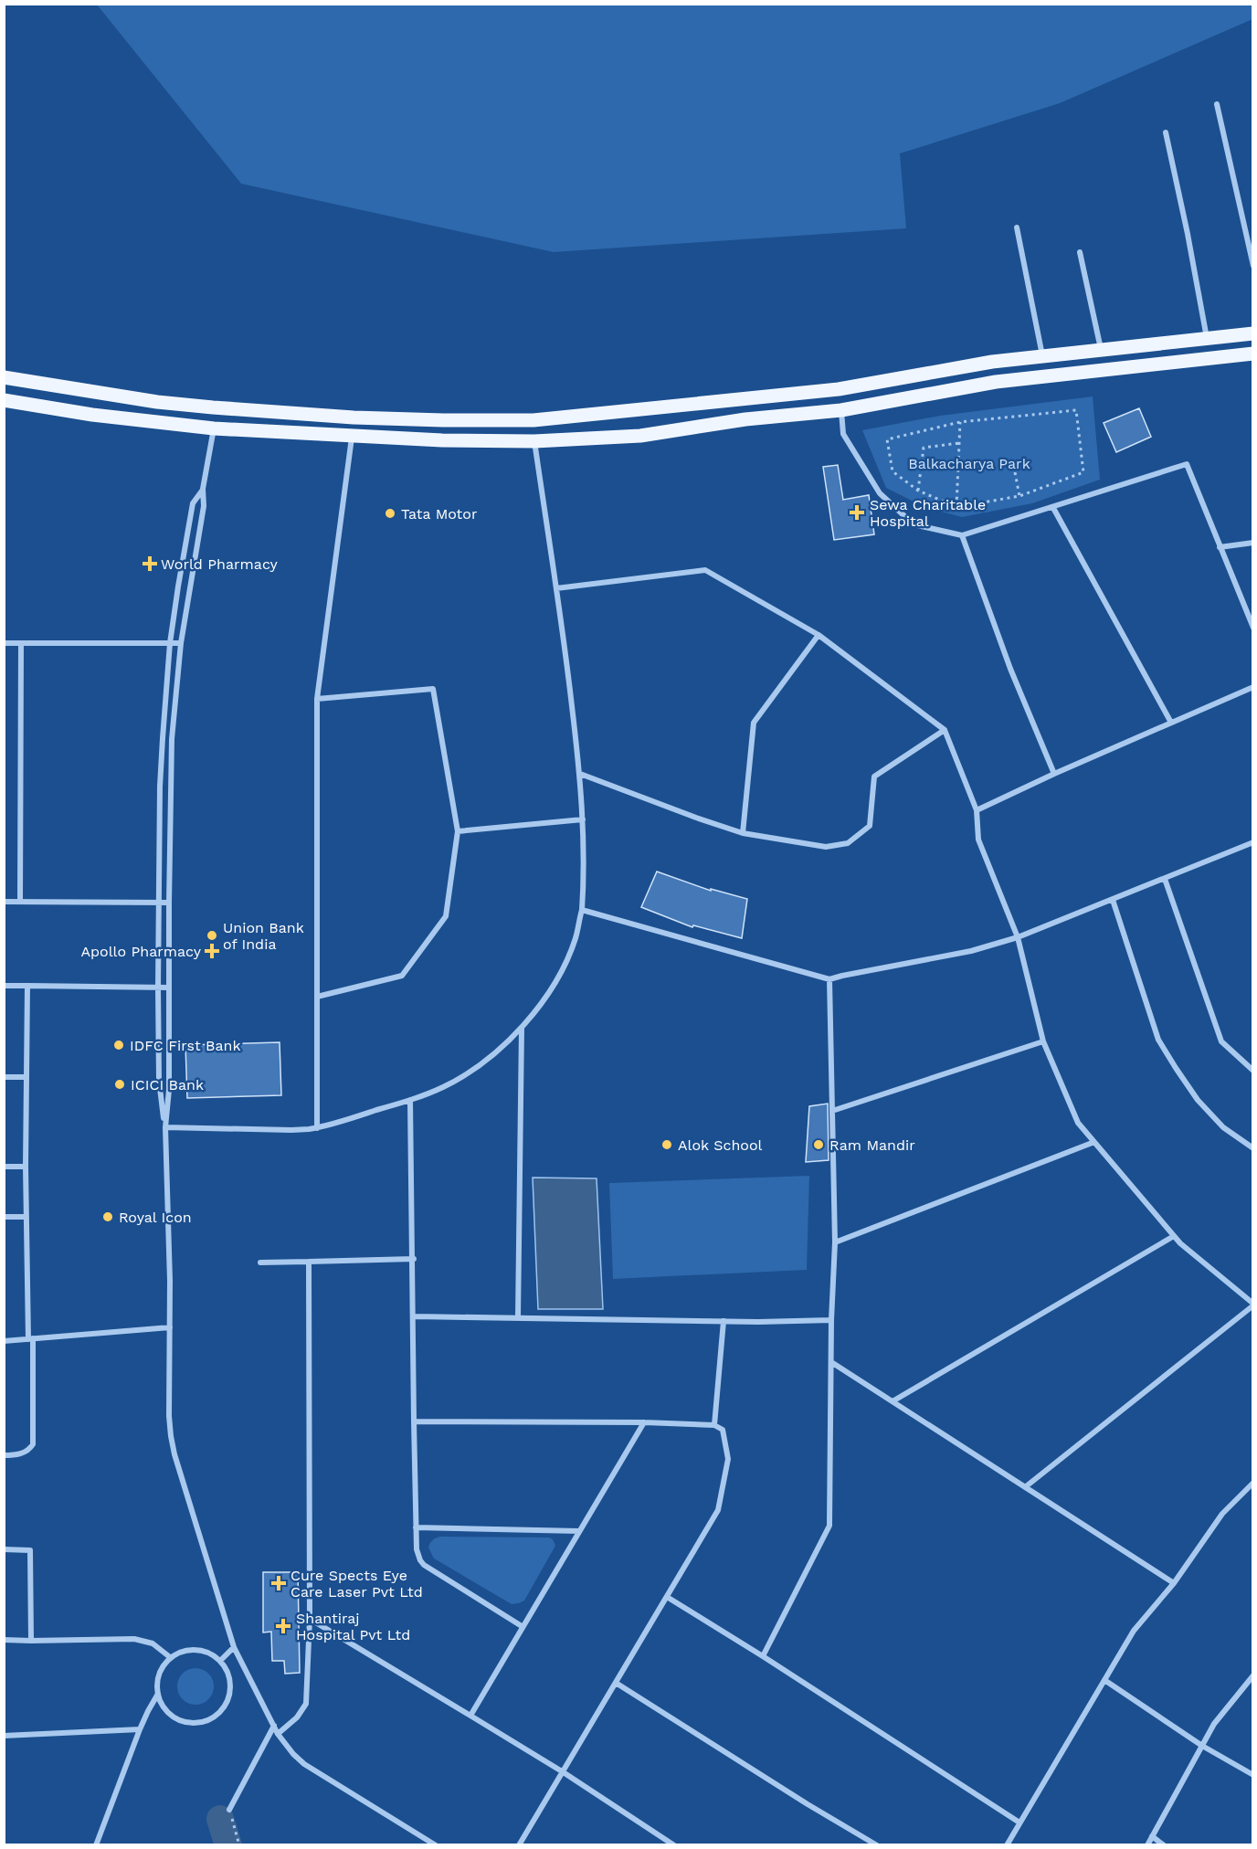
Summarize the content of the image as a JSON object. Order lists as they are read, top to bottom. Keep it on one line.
{"parks":["Balkacharya Park"],"places":{"health":["Sewa Charitable Hospital","World Pharmacy","Apollo Pharmacy","Cure Spects Eye Care Laser Pvt Ltd","Shantiraj Hospital Pvt Ltd"],"other":["Tata Motor","Union Bank of India","IDFC First Bank","ICICI Bank","Alok School","Ram Mandir","Royal Icon"]}}
